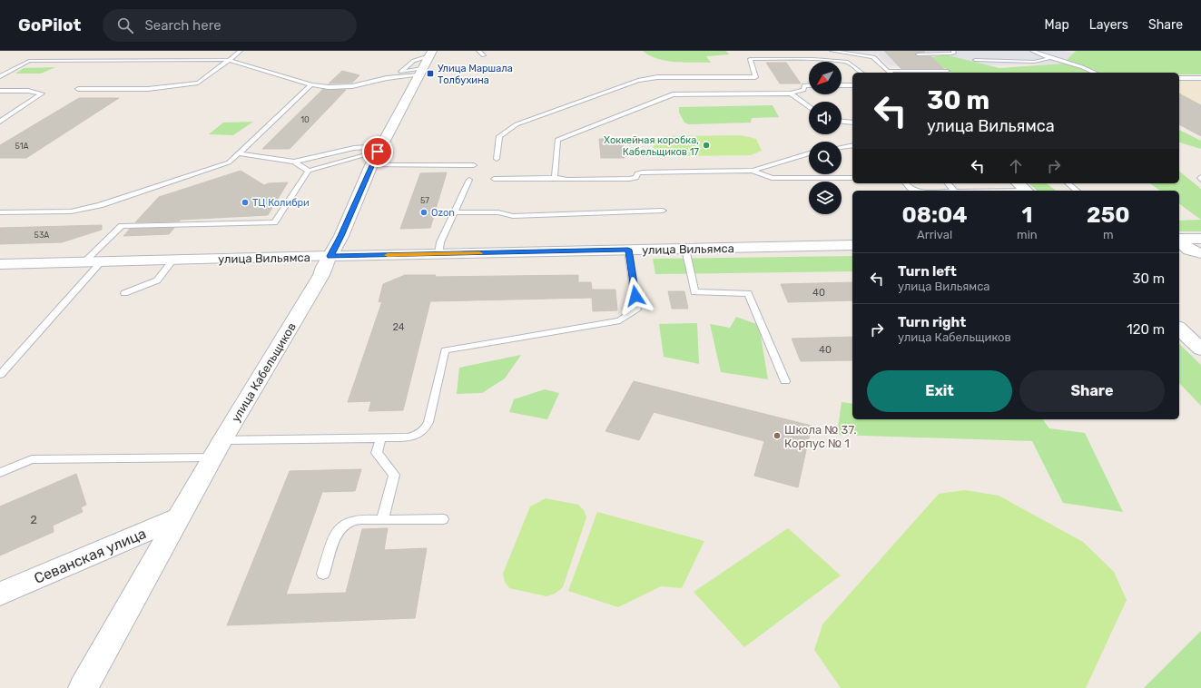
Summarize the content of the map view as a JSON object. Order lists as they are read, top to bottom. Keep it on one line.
{"streets":{"street":["улица Вильямса","улица Кабельщиков","Севанская улица"]},"crossings":[["улица Вильямса","улица Кабельщиков"],["улица Кабельщиков","Севанская улица"]],"places":{"transit":["Улица Маршала Толбухина"],"other":["Хоккейная коробка, Кабельщиков 17","ТЦ Колибри","Ozon","Школа № 37. Корпус № 1"]},"house_numbers":["10","51А","57","53А","40","24","40","2"],"north":"bottom left","page":{"header":"GoPilot","search":"Search here","nav":["Map","Layers","Share"],"turn":["30 m","улица Вильямса"],"eta":["08:04","Arrival","1","min","250","m"],"list":[{"name":"Turn left","note":"улица Вильямса","value":"30 m"},{"name":"Turn right","note":"улица Кабельщиков","value":"120 m"}],"buttons":["Exit","Share"]}}
